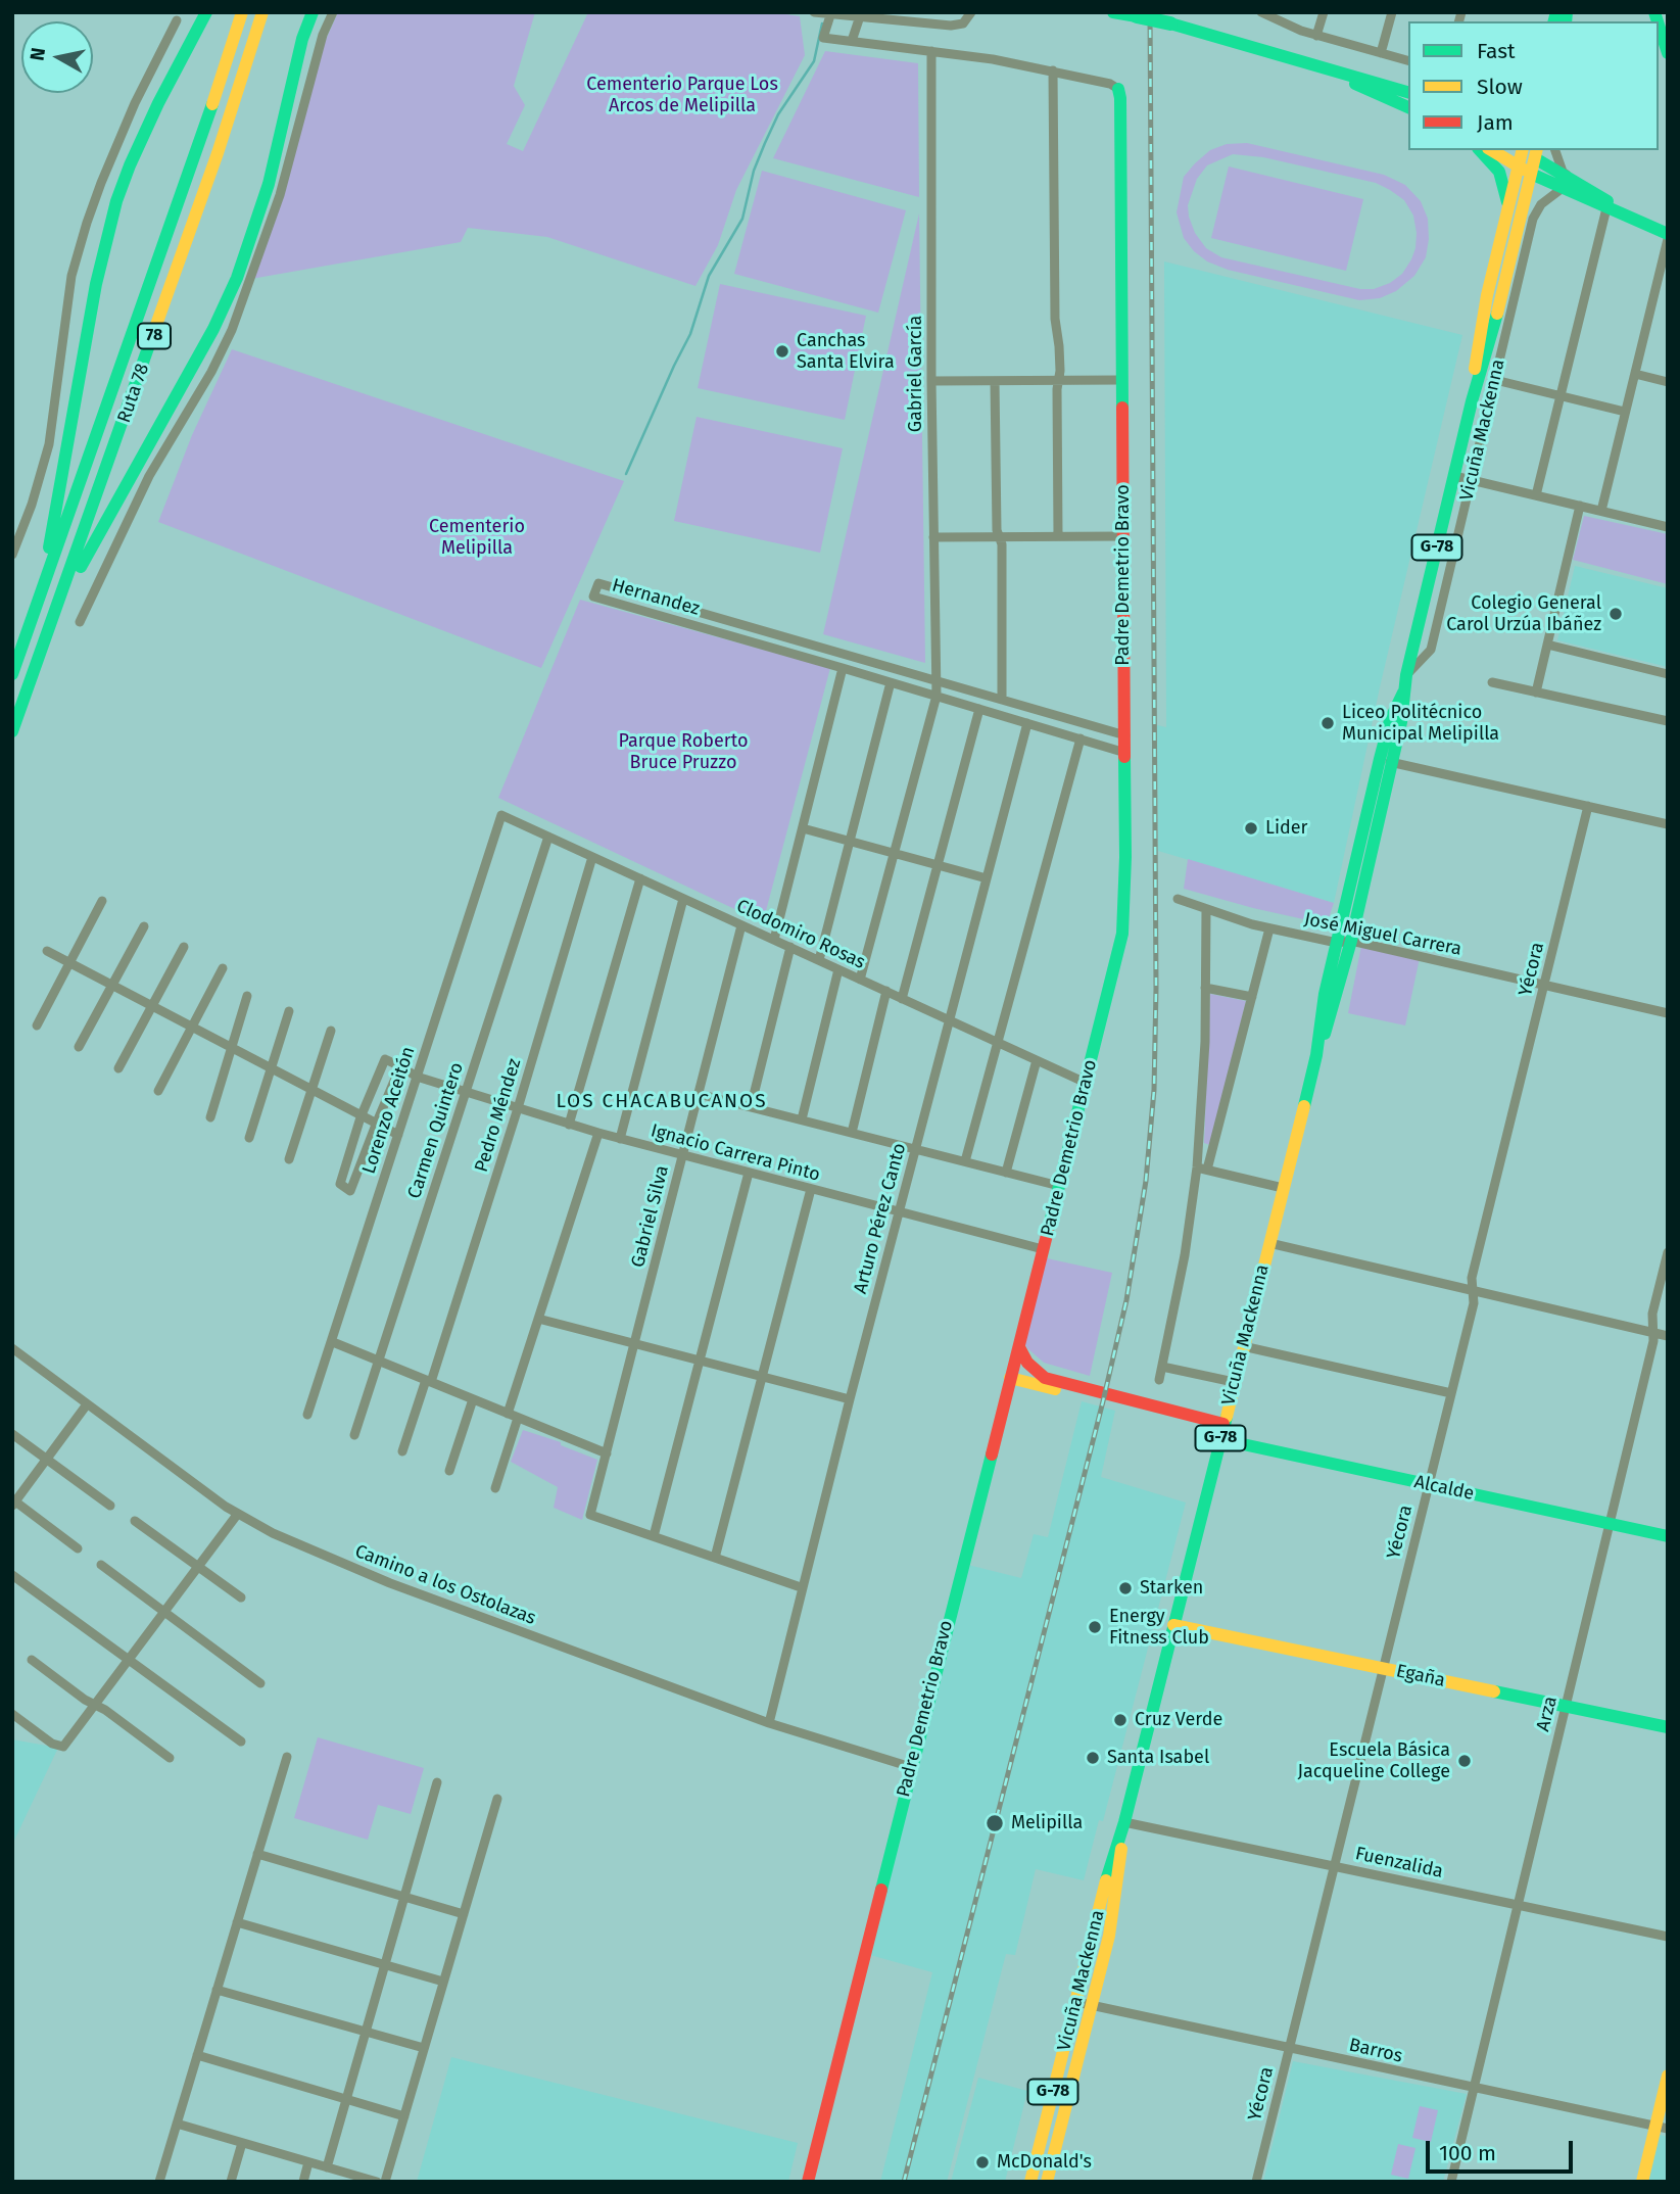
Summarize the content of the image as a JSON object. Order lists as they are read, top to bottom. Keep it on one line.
{"streets":{"main road":["78","Ruta 78","Vicuña Mackenna","G-78","Padre Demetrio Bravo","Alcalde","Egaña"],"street":["Gabriel García","Hernandez","Clodomiro Rosas","José Miguel Carrera","Yécora","Lorenzo Aceitón","Pedro Méndez","Carmen Quintero","Ignacio Carrera Pinto","Gabriel Silva","Arturo Pérez Canto","Camino a los Ostolazas","Arza","Fuenzalida","Barros"]},"crossings":[["Gabriel García","Hernandez"],["Gabriel García","Clodomiro Rosas"],["Vicuña Mackenna","José Miguel Carrera"],["Vicuña Mackenna","Alcalde"],["Vicuña Mackenna","Egaña"],["Vicuña Mackenna","Fuenzalida"],["Vicuña Mackenna","Barros"],["Padre Demetrio Bravo","Hernandez"],["Padre Demetrio Bravo","Clodomiro Rosas"],["Padre Demetrio Bravo","Ignacio Carrera Pinto"],["Padre Demetrio Bravo","Alcalde"],["Padre Demetrio Bravo","Camino a los Ostolazas"],["Hernandez","Arturo Pérez Canto"],["Clodomiro Rosas","Lorenzo Aceitón"],["Clodomiro Rosas","Pedro Méndez"],["Clodomiro Rosas","Carmen Quintero"],["Clodomiro Rosas","Gabriel Silva"],["Clodomiro Rosas","Arturo Pérez Canto"],["José Miguel Carrera","Yécora"],["Yécora","Alcalde"],["Yécora","Egaña"],["Yécora","Fuenzalida"],["Yécora","Barros"],["Lorenzo Aceitón","Ignacio Carrera Pinto"],["Pedro Méndez","Ignacio Carrera Pinto"],["Carmen Quintero","Ignacio Carrera Pinto"],["Ignacio Carrera Pinto","Gabriel Silva"],["Ignacio Carrera Pinto","Arturo Pérez Canto"],["Arturo Pérez Canto","Camino a los Ostolazas"],["Alcalde","Arza"],["Egaña","Arza"],["Arza","Fuenzalida"],["Arza","Barros"]],"districts":["LOS CHACABUCANOS"],"parks":["Cementerio Parque Los Arcos de Melipilla","Cementerio Melipilla","Parque Roberto Bruce Pruzzo"],"places":["Canchas Santa Elvira","Colegio General Carol Urzúa Ibáñez","Liceo Politécnico Municipal Melipilla","Lider","Starken","Energy Fitness Club","Cruz Verde","Santa Isabel","Escuela Básica Jacqueline College","Melipilla","McDonald's"],"legend":["Fast","Slow","Jam"],"scale_bar":"100 m","north":"left"}
